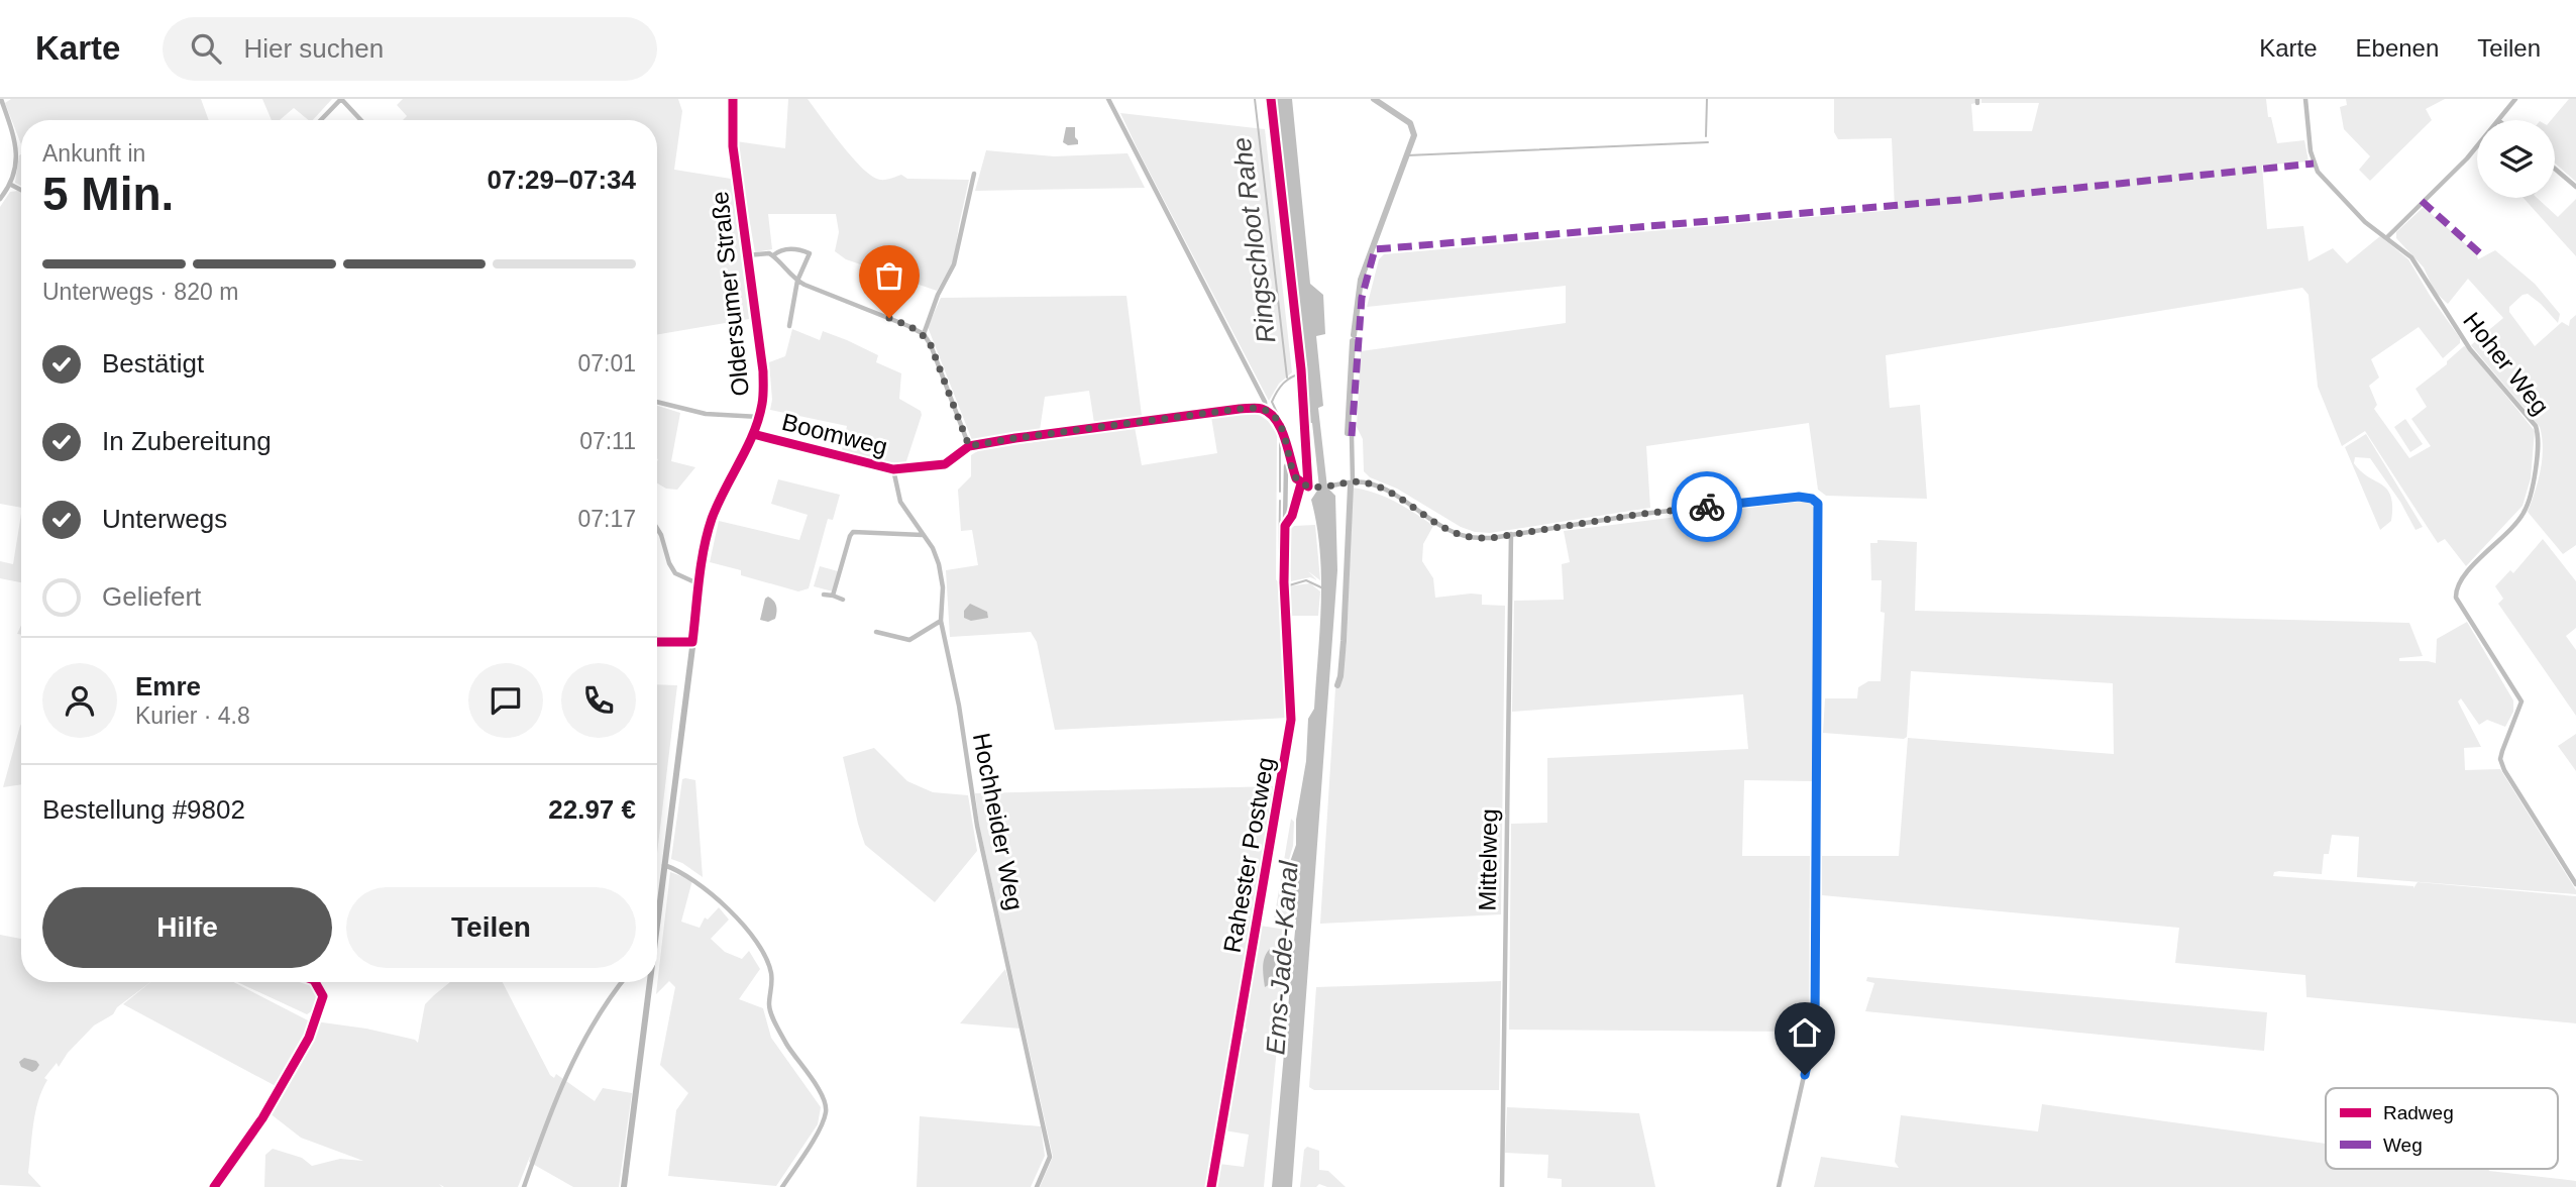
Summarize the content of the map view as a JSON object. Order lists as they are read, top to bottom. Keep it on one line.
{"streets":{"main road":["Oldersumer Straße"],"street":["Hoher Weg","Boomweg","Hochheider Weg","Rahester Postweg","Mittelweg"]},"crossings":[["Oldersumer Straße","Boomweg"],["Boomweg","Hochheider Weg"]],"water":["Ringschloot Rahe","Ems-Jade-Kanal"],"legend":["Radweg","Weg"],"page":{"header":"Karte","search":"Hier suchen","nav":["Karte","Ebenen","Teilen"],"heading":["5 Min.","Ankunft in","07:29–07:34"],"panel":["Emre","Kurier · 4.8","Bestellung #9802","22.97 €"],"bar":"Unterwegs · 820 m","list":[["Bestätigt","07:01"],["In Zubereitung","07:11"],["Unterwegs","07:17"],"Geliefert"],"buttons":["Hilfe","Teilen"]}}
